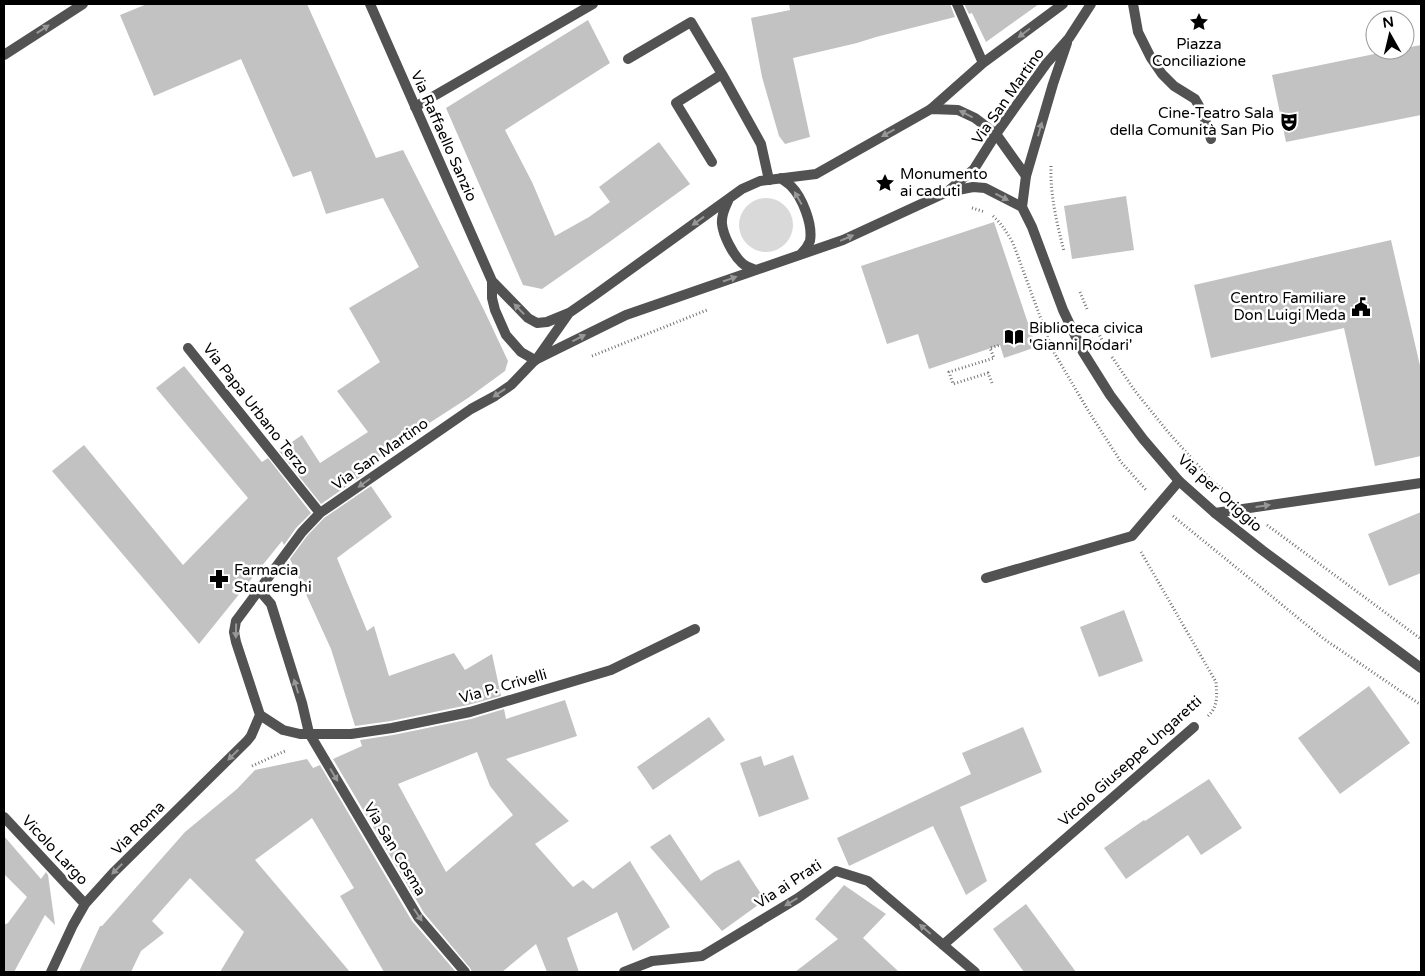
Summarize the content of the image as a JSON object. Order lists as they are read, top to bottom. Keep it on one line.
{"streets":{"street":["Via San Martino","Via Raffaello Sanzio","Via Papa Urbano Terzo","Via per Origgio","Via P. Crivelli","Vicolo Giuseppe Ungaretti","Via Roma","Via San Cosma","Vicolo Largo","Via ai Prati"]},"crossings":[["Via San Martino","Via Raffaello Sanzio"],["Via San Martino","Via Papa Urbano Terzo"],["Via San Martino","Via P. Crivelli"],["Via San Martino","Via Roma"],["Via San Martino","Via San Cosma"],["Via P. Crivelli","Via Roma"],["Via P. Crivelli","Via San Cosma"],["Vicolo Giuseppe Ungaretti","Via ai Prati"],["Via Roma","Vicolo Largo"]],"one_way":["Via Roma","Via ai Prati"],"places":{"place":["Piazza Conciliazione","Monumento ai caduti"],"theatre":["Cine-Teatro Sala della Comunità San Pio"],"public building":["Centro Familiare Don Luigi Meda"],"library":["Biblioteca civica 'Gianni Rodari'"],"pharmacy":["Farmacia Staurenghi"]},"north":"top"}
